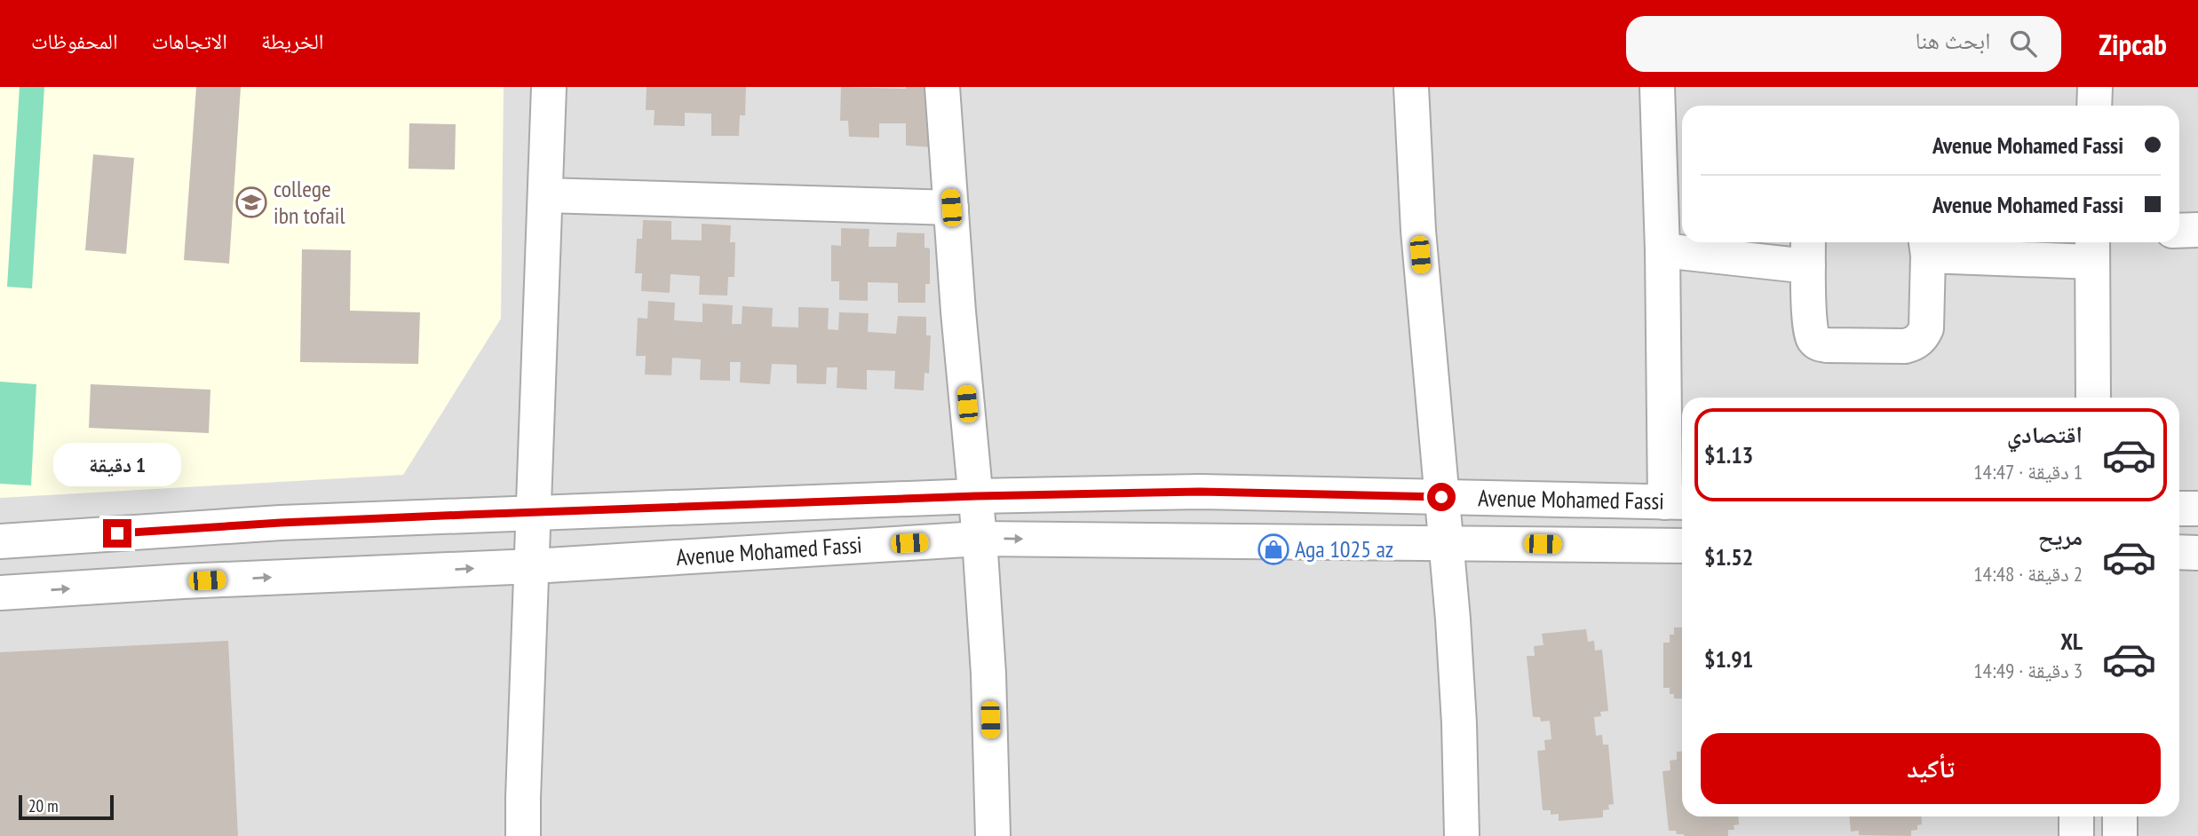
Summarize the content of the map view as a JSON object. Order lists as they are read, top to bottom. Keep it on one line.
{"streets":{"street":["Avenue Mohamed Fassi"]},"places":{"school or university":["college ibn tofail"],"shop":["Aga 1025 az"]},"scale_bar":"20 m","page":{"header":"Zipcab","search":"ابحث هنا","nav":["الخريطة","الاتجاهات","المحفوظات"],"banner":["Avenue Mohamed Fassi","Avenue Mohamed Fassi"],"list":[{"name":"اقتصادي","note":"1 دقيقة · 14:47","value":"$1.13"},{"name":"مريح","note":"2 دقيقة · 14:48","value":"$1.52"},{"name":"XL","note":"3 دقيقة · 14:49","value":"$1.91"}],"bubble":"1 دقيقة","buttons":"تأكيد","scale":"20 m"}}
